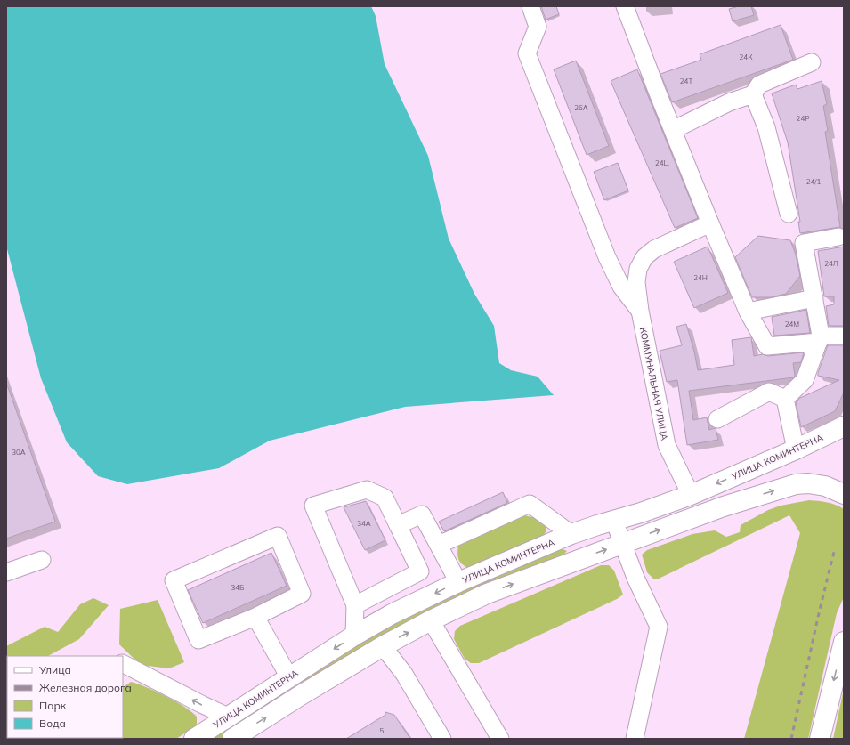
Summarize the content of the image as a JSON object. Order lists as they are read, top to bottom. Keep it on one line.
{"streets":{"main road":["УЛИЦА КОМИНТЕРНА"],"street":["КОММУНАЛЬНАЯ УЛИЦА"]},"crossings":[["КОММУНАЛЬНАЯ УЛИЦА","УЛИЦА КОМИНТЕРНА"]],"house_numbers":["24К","24Т","26А","24Р","24Ц","24/1","24Л","24Н","24М","30А","34А","34Б","5"],"legend":["Улица","Железная дорога","Парк","Вода"]}
